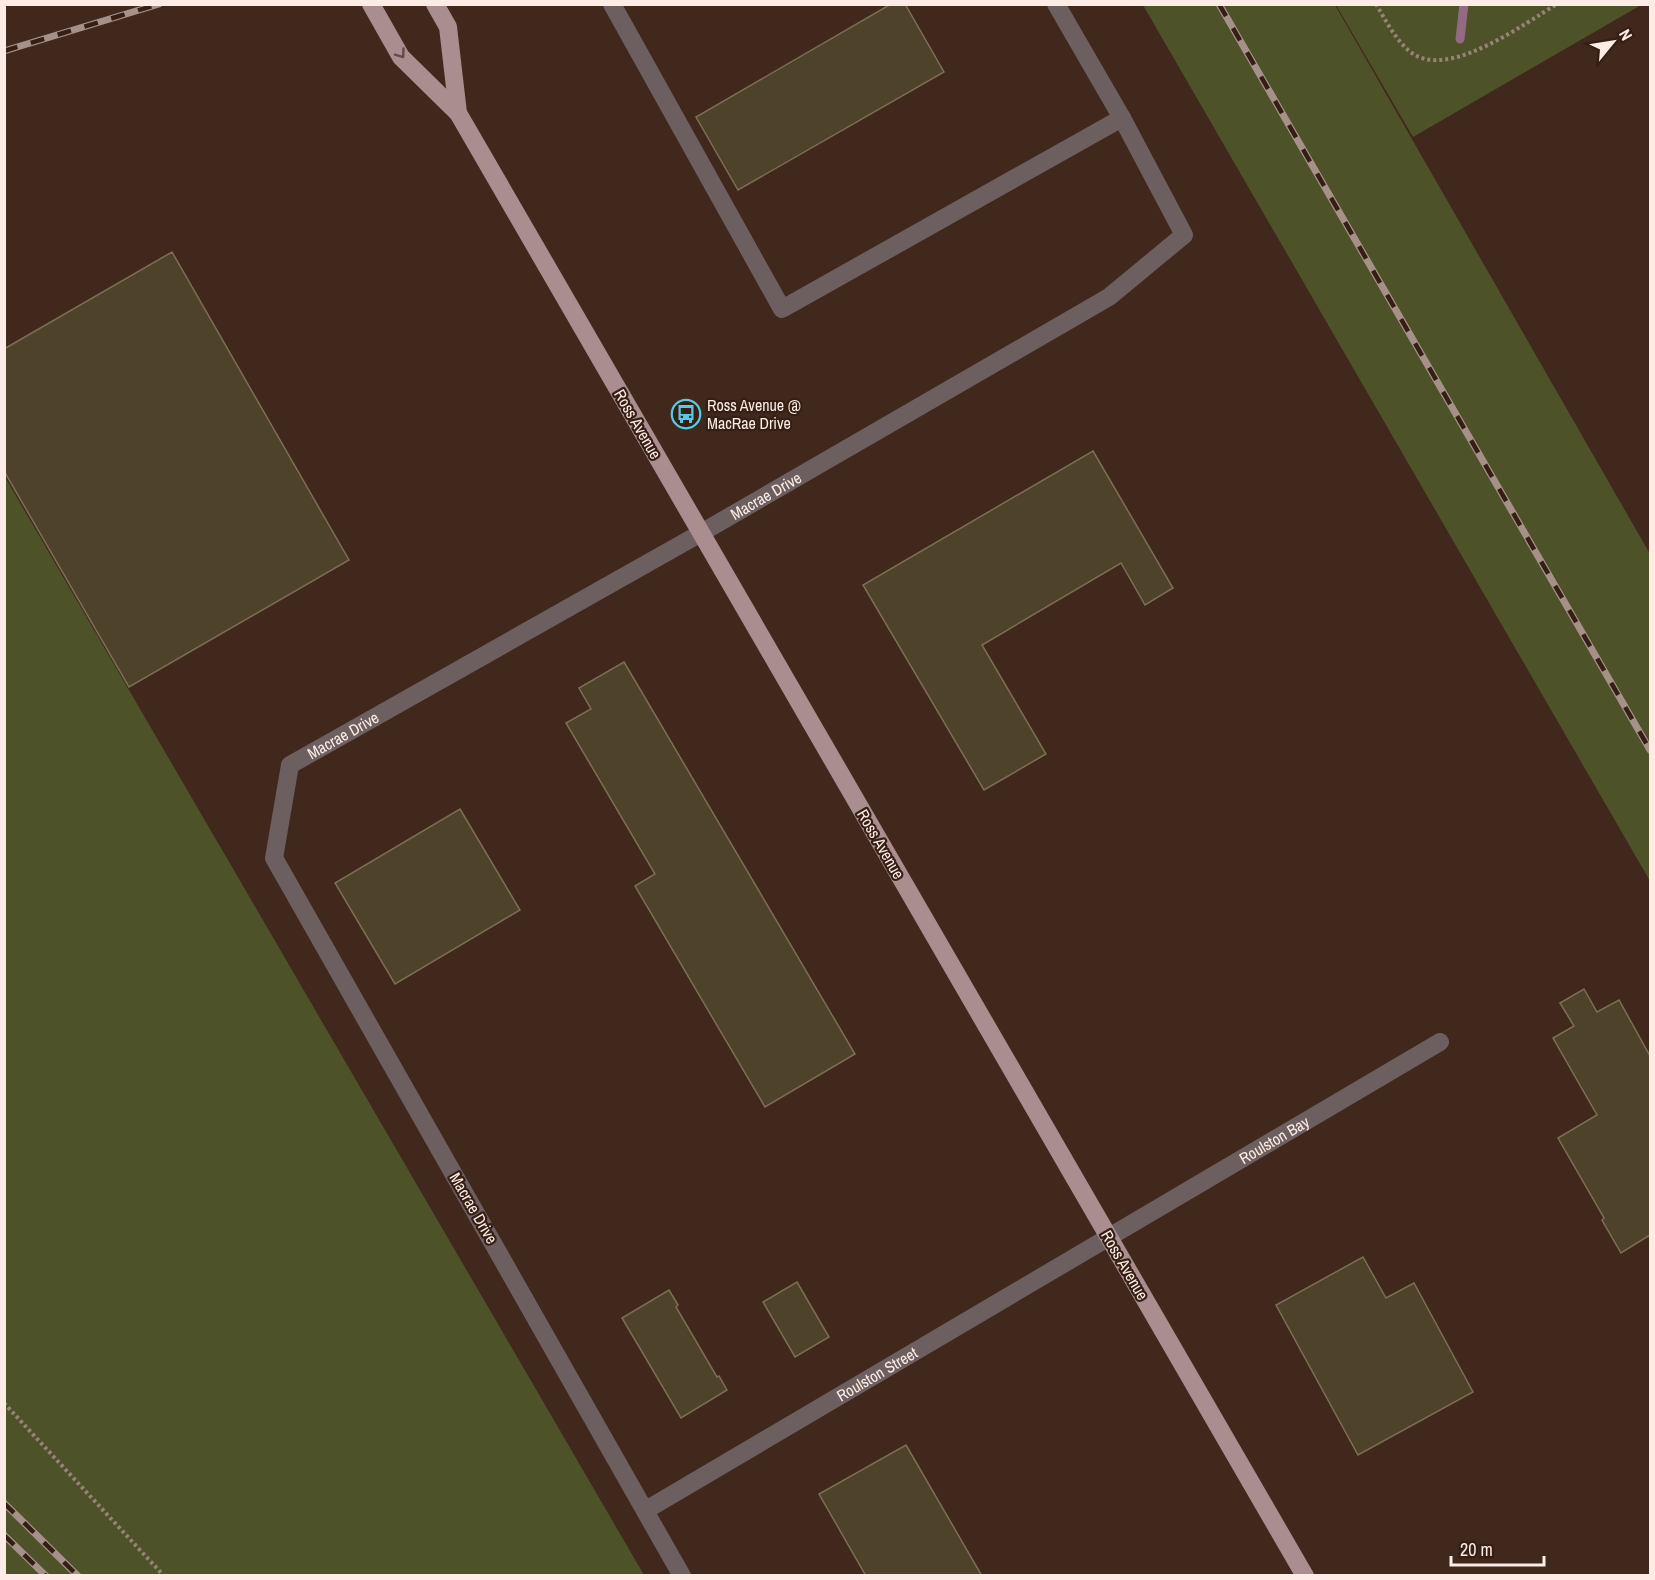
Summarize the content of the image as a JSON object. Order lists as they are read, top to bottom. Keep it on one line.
{"streets":{"main road":["Ross Avenue"],"street":["Macrae Drive","Roulston Bay","Roulston Street"]},"crossings":[["Ross Avenue","Macrae Drive"],["Ross Avenue","Roulston Bay"],["Ross Avenue","Roulston Street"],["Macrae Drive","Roulston Street"],["Roulston Bay","Roulston Street"]],"places":{"bus stop":["Ross Avenue @ MacRae Drive"]},"scale_bar":"20 m","north":"top right"}
